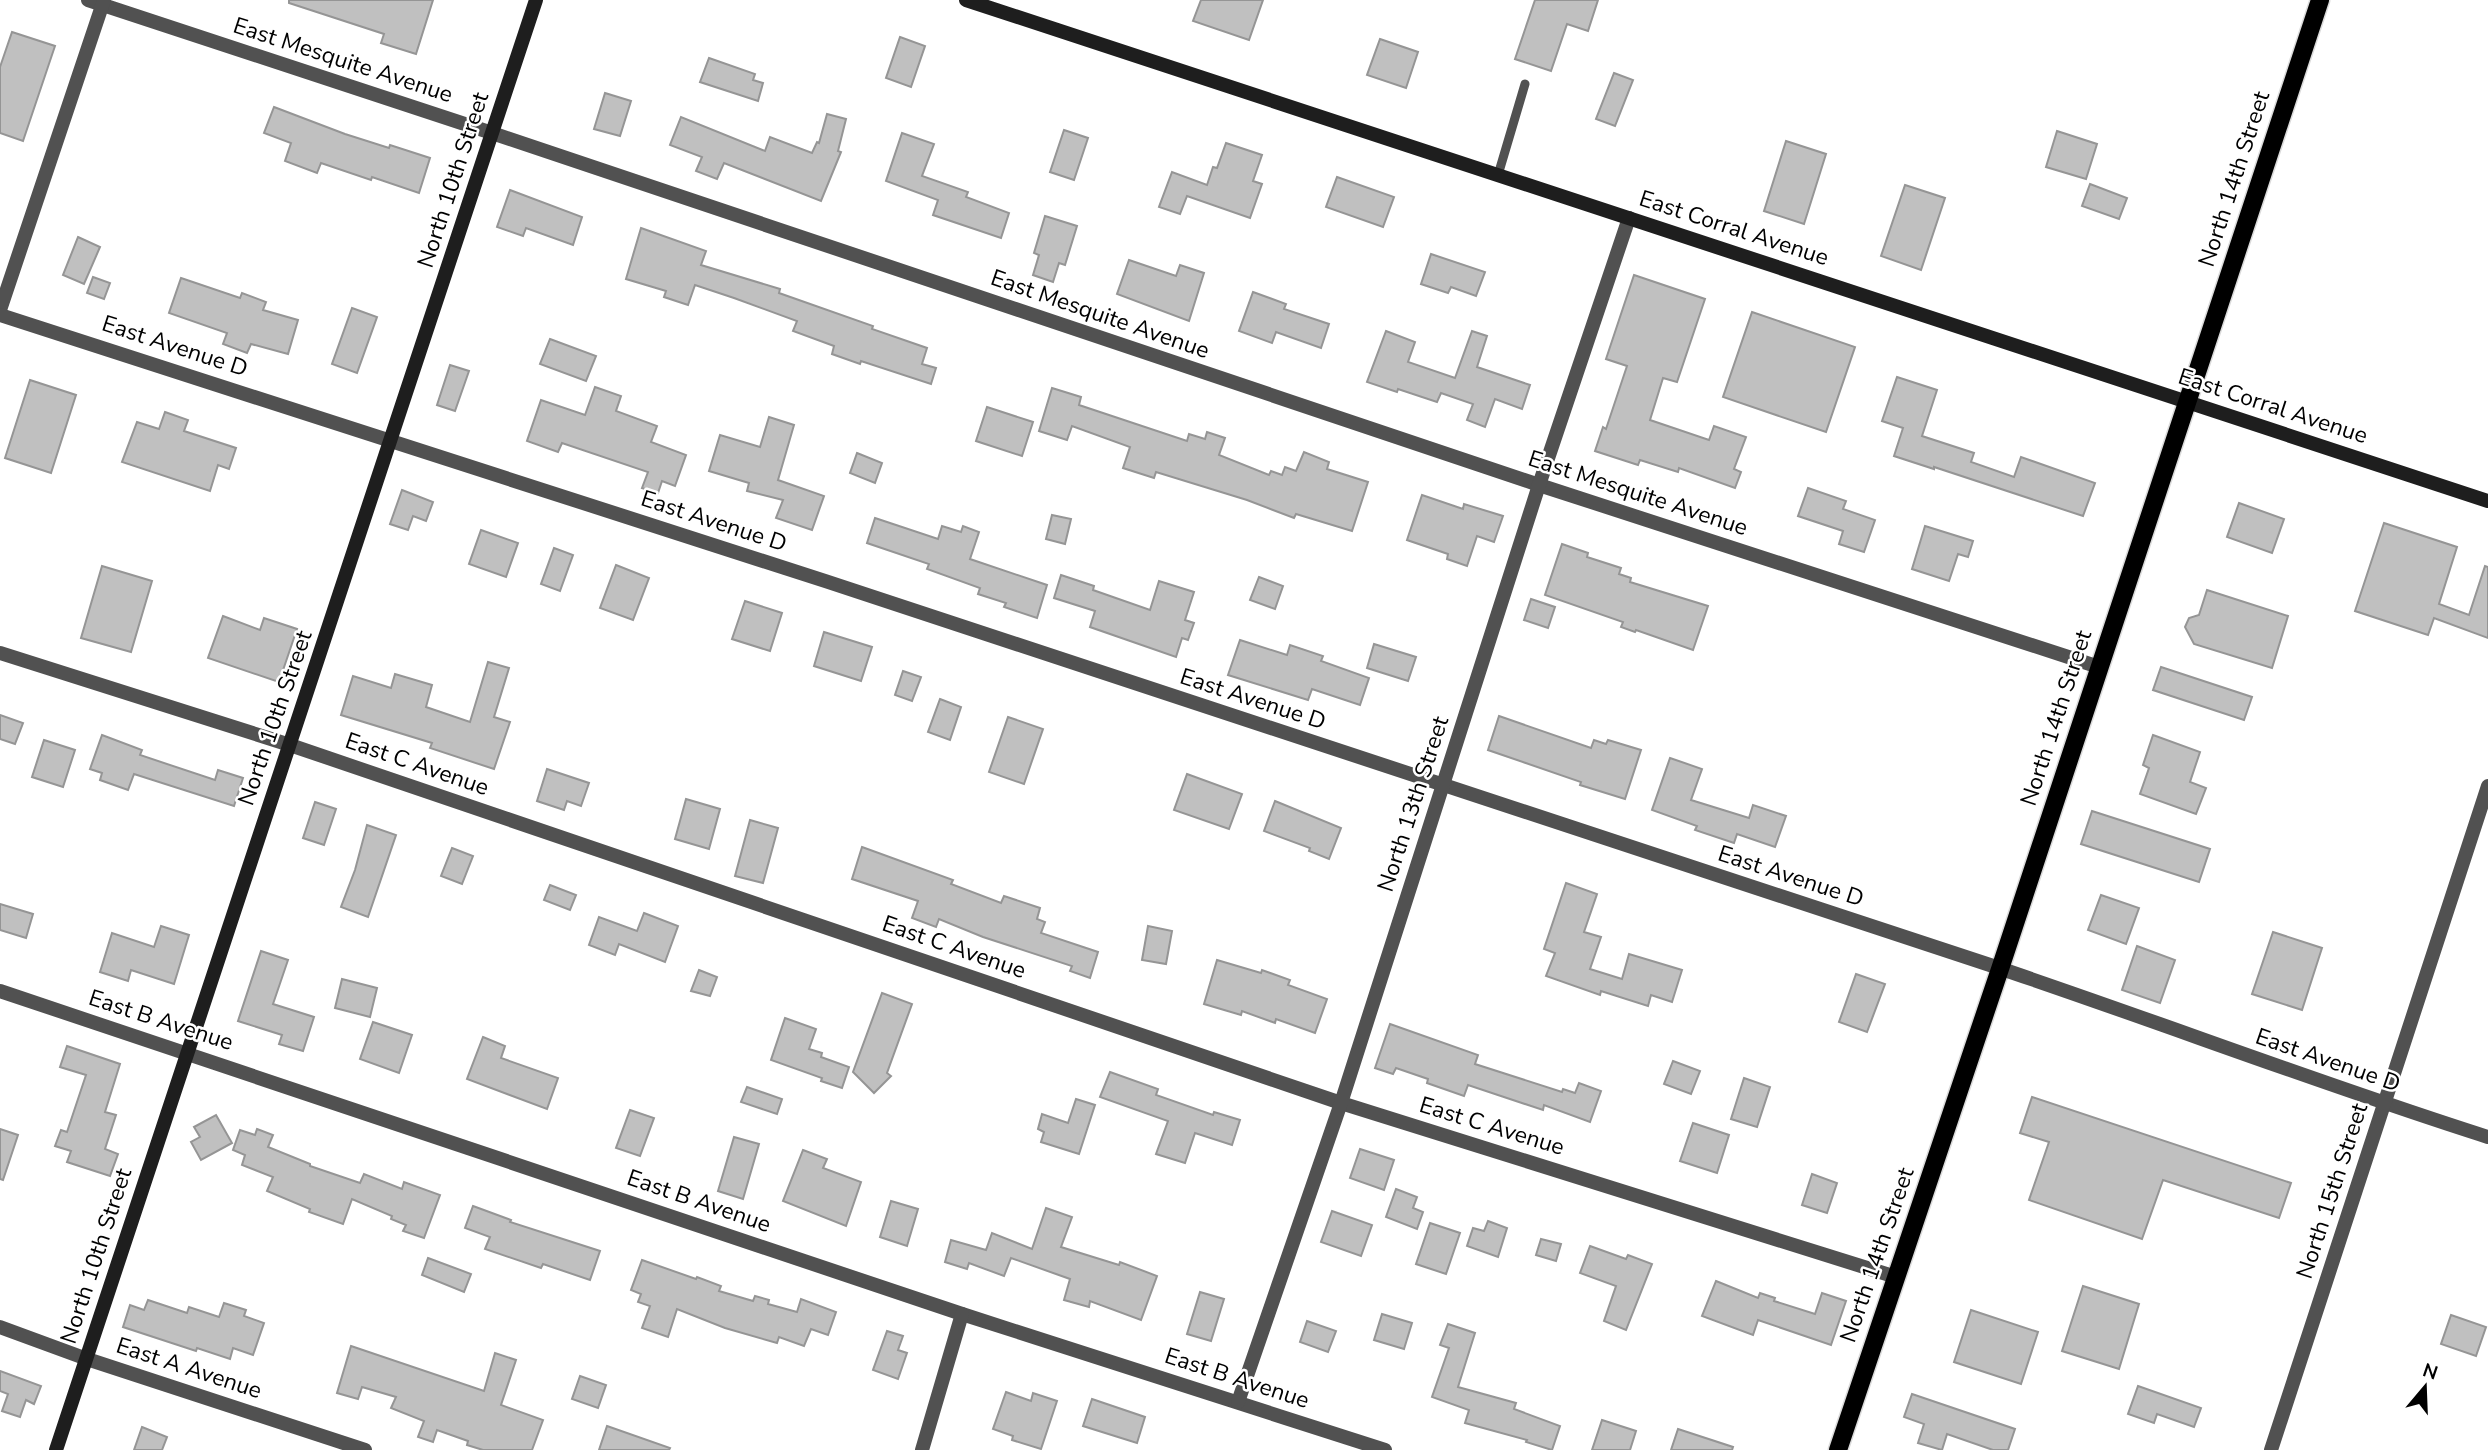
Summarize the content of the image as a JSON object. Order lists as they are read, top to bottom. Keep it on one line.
{"streets":{"main road":["North 14th Street","North 10th Street","East Corral Avenue"],"street":["East Mesquite Avenue","East Avenue D","East C Avenue","North 13th Street","East B Avenue","North 15th Street","East A Avenue"]},"crossings":[["East Mesquite Avenue","North 14th Street"],["East Mesquite Avenue","North 10th Street"],["East Mesquite Avenue","North 13th Street"],["North 14th Street","East Corral Avenue"],["North 14th Street","East Avenue D"],["North 14th Street","East C Avenue"],["North 10th Street","East Avenue D"],["North 10th Street","East C Avenue"],["North 10th Street","East B Avenue"],["North 10th Street","East A Avenue"],["East Corral Avenue","North 13th Street"],["East Avenue D","North 13th Street"],["East Avenue D","North 15th Street"],["East C Avenue","North 13th Street"],["North 13th Street","East B Avenue"]],"north":"top"}
